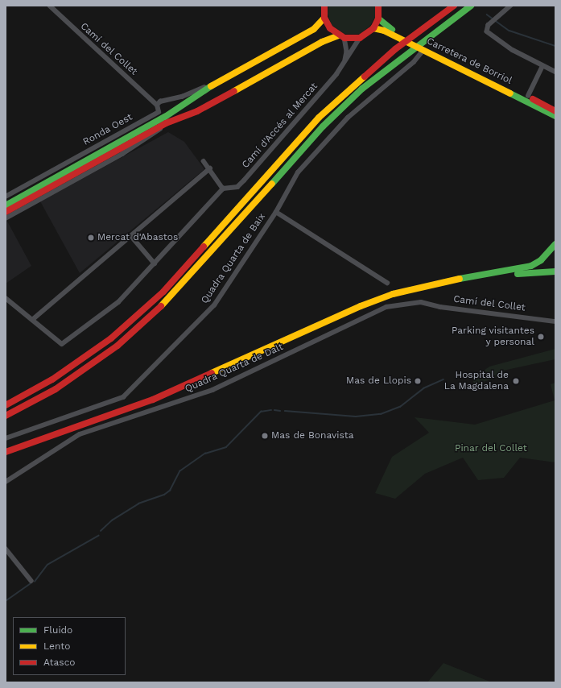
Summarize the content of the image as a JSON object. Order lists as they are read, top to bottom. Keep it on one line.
{"streets":{"main road":["Carretera de Borriol","Ronda Oest"],"street":["Camí del Collet","Camí d'Accés al Mercat","Quadra Quarta de Baix","Quadra Quarta de Dalt"]},"crossings":[["Camí del Collet","Ronda Oest"],["Camí del Collet","Quadra Quarta de Dalt"],["Carretera de Borriol","Quadra Quarta de Baix"]],"parks":["Pinar del Collet"],"places":["Mercat d'Abastos","Parking visitantes y personal","Mas de Llopis","Hospital de La Magdalena","Mas de Bonavista"],"legend":["Fluido","Lento","Atasco"]}
